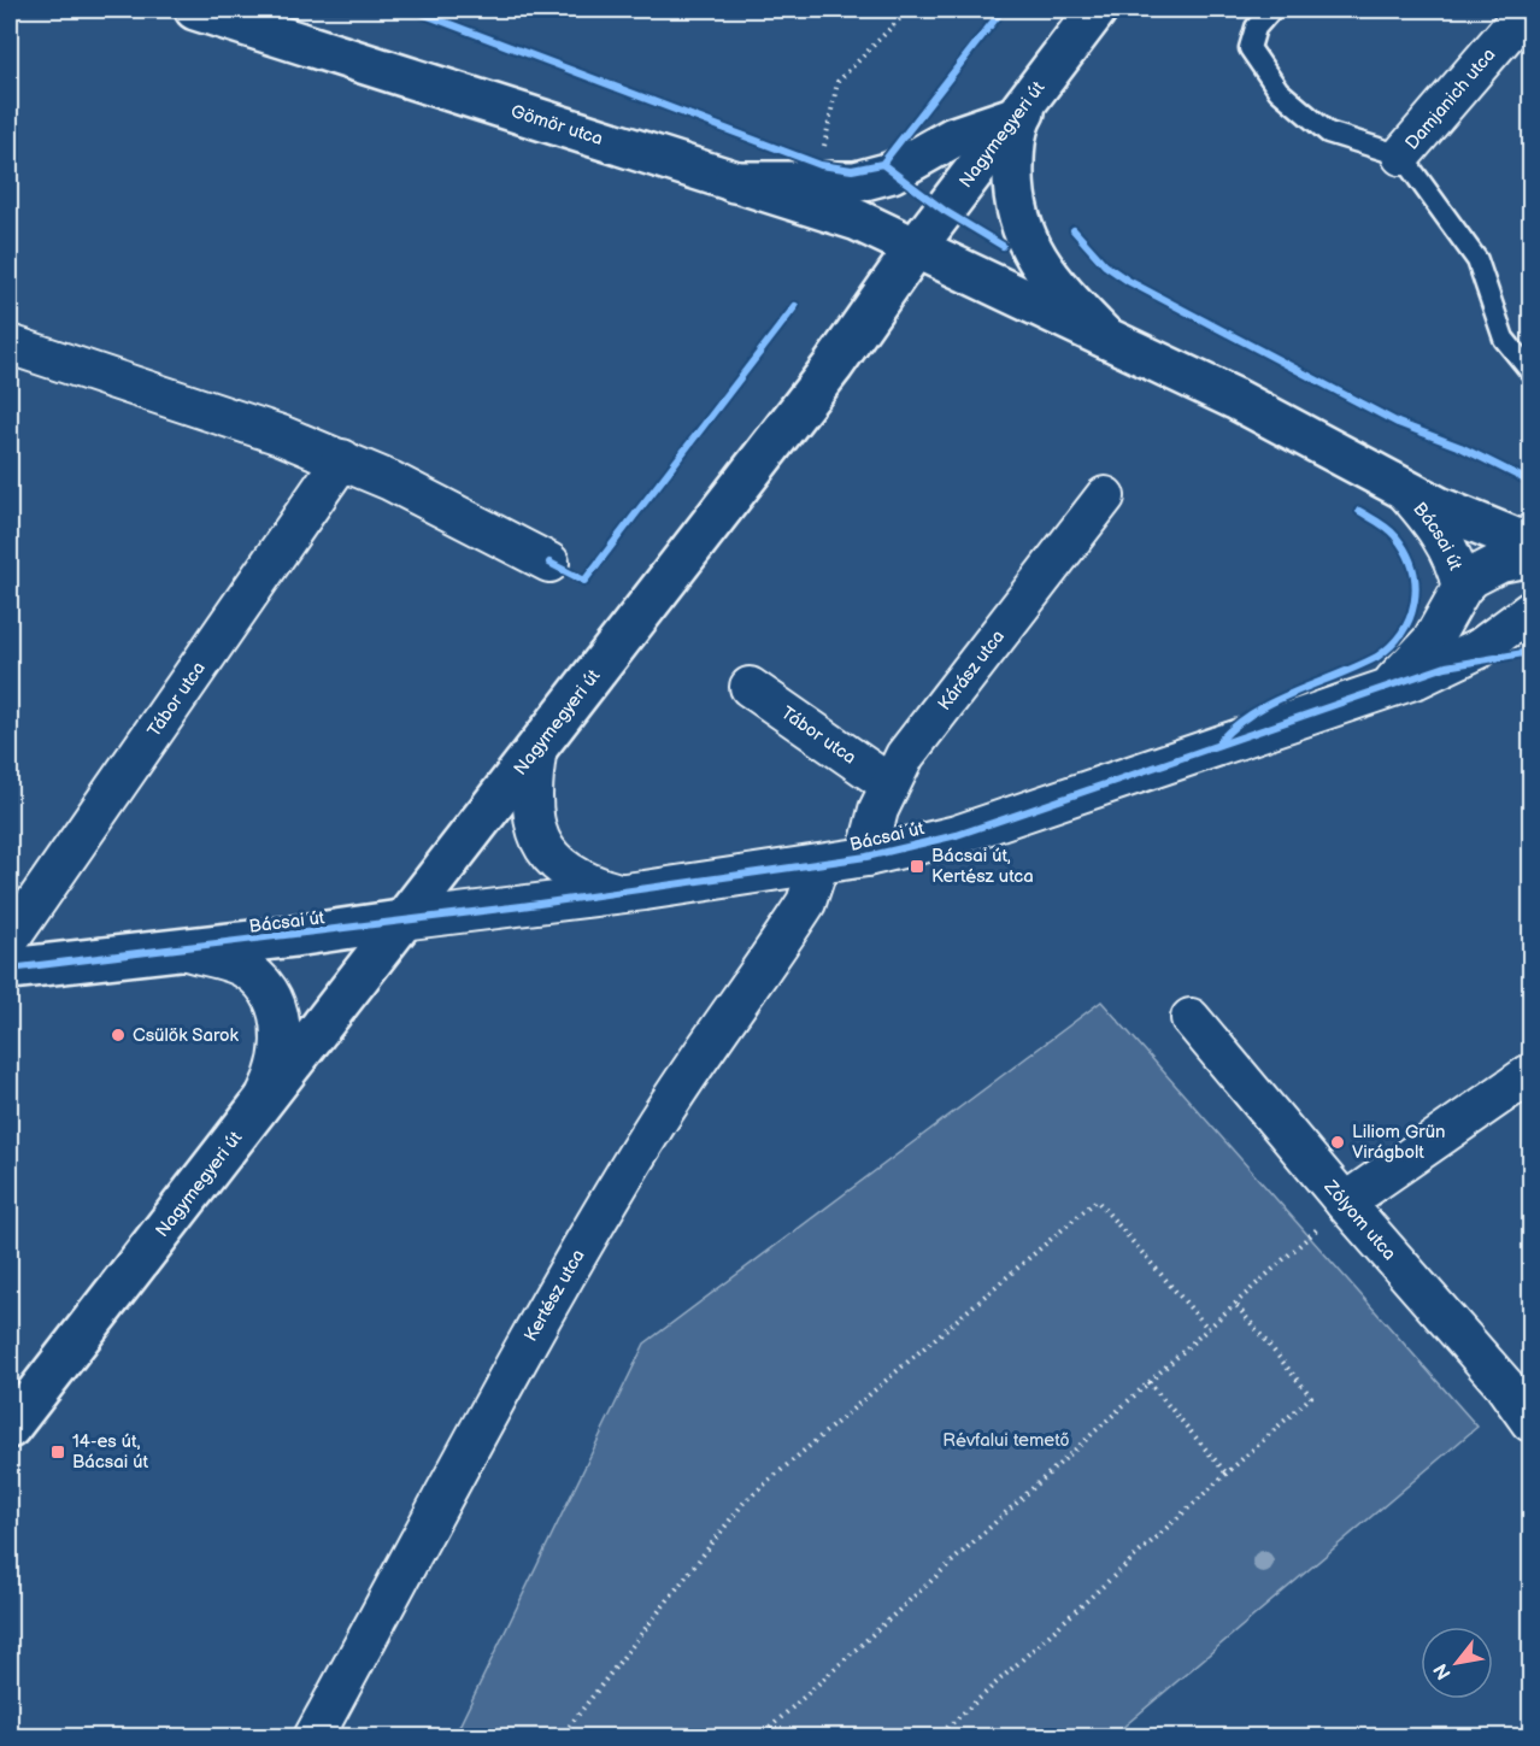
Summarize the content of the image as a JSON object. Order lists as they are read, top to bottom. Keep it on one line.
{"streets":{"main road":["Gömör utca","Nagymegyeri út","Bácsai út"],"street":["Damjanich utca","Kárász utca","Tábor utca","Zólyom utca","Kertész utca"]},"crossings":[["Gömör utca","Nagymegyeri út"],["Gömör utca","Bácsai út"],["Nagymegyeri út","Bácsai út"],["Bácsai út","Kárász utca"],["Bácsai út","Kertész utca"],["Kárász utca","Tábor utca"]],"parks":["Révfalui temető"],"places":{"transit":["Bácsai út, Kertész utca","14-es út, Bácsai út"],"other":["Csülök Sarok","Liliom Grün Virágbolt"]},"north":"bottom left"}
